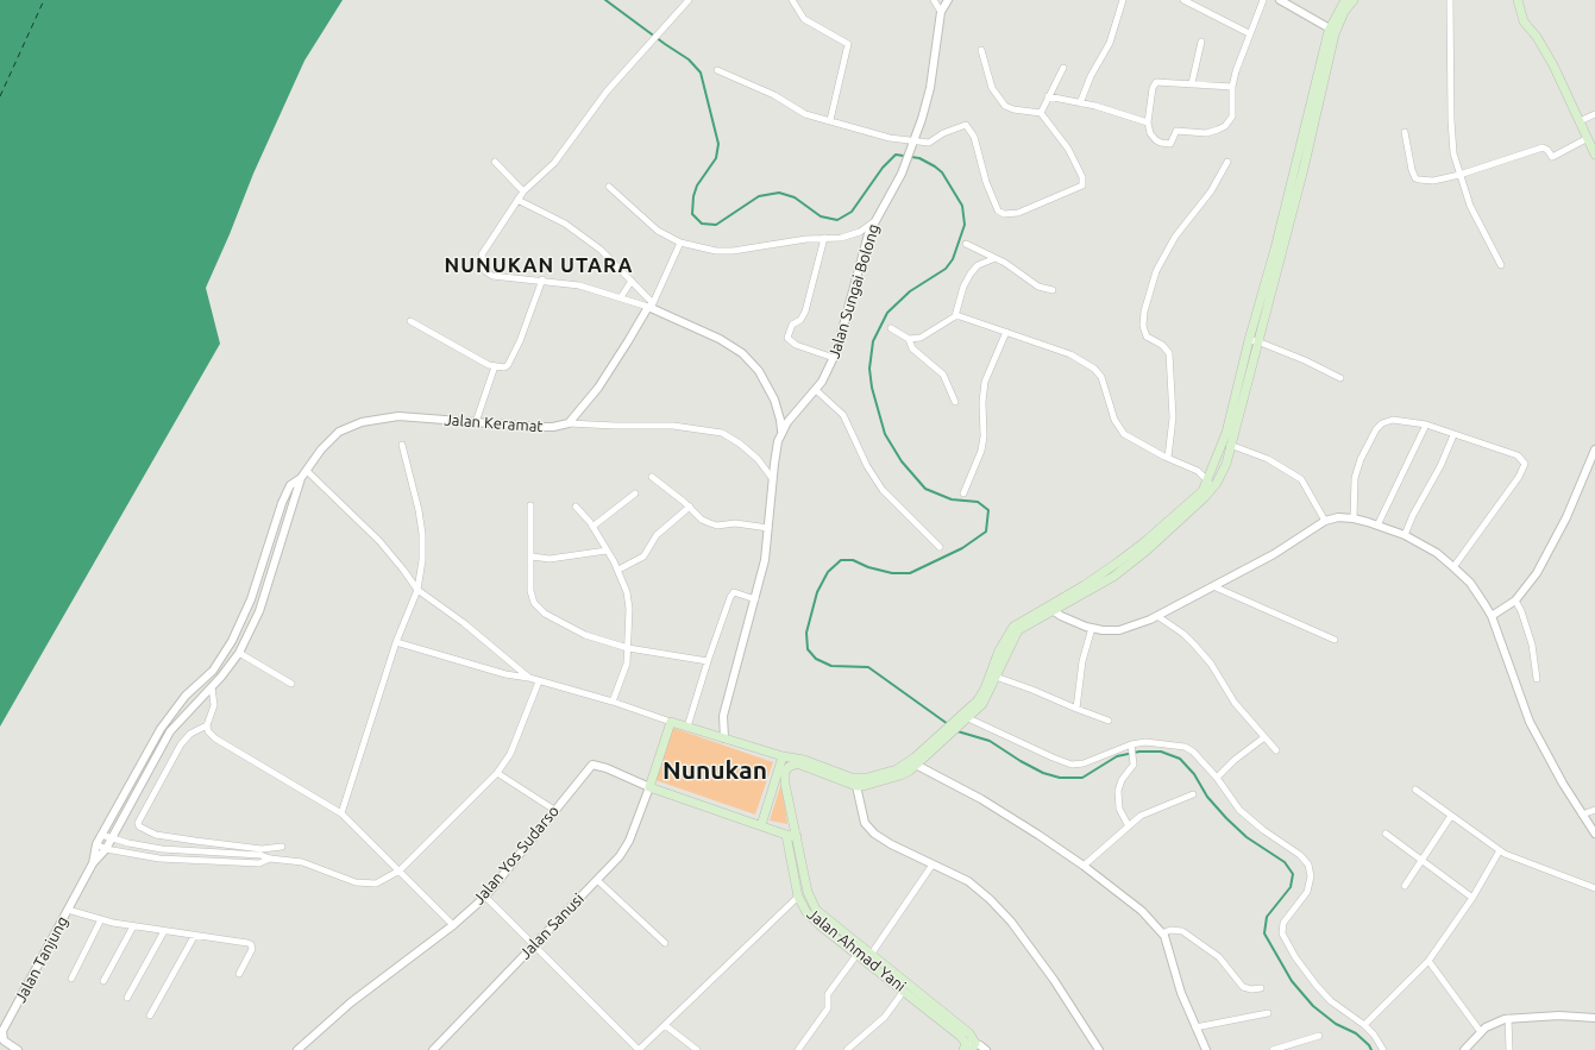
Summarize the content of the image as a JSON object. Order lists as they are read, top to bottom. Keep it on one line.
{"streets":{"main road":["Jalan Ahmad Yani"],"street":["Jalan Sungai Bolong","Jalan Keramat","Jalan Yos Sudarso","Jalan Sanusi","Jalan Tanjung"]},"crossings":[["Jalan Keramat","Jalan Tanjung"],["Jalan Yos Sudarso","Jalan Sanusi"]],"districts":["NUNUKAN UTARA","Nunukan"]}
